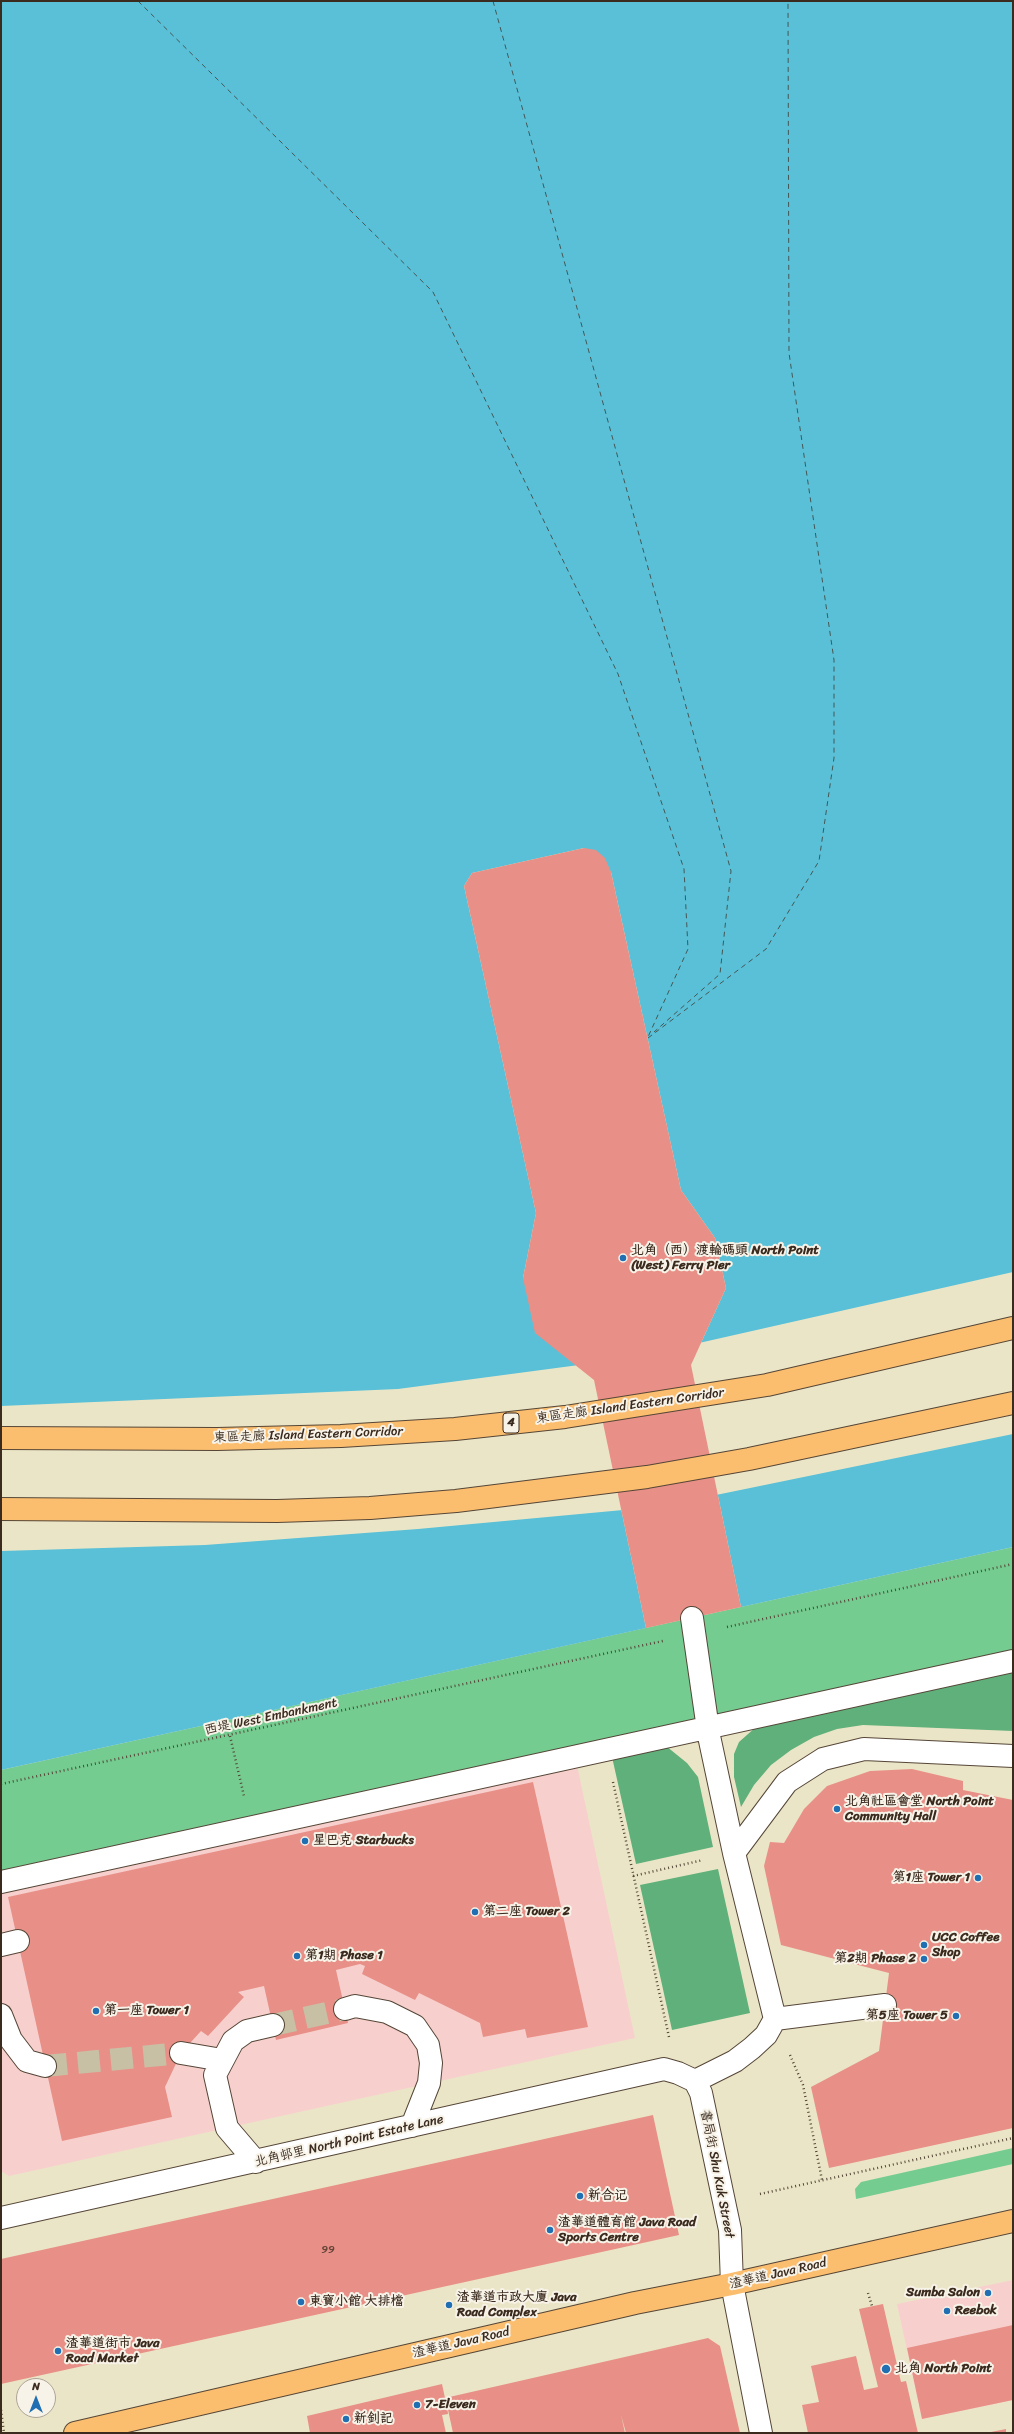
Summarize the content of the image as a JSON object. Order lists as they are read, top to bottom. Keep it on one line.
{"streets":{"main road":["東區走廊 Island Eastern Corridor","4","渣華道 Java Road"],"street":["北角邨里 North Point Estate Lane","書局街 Shu Kuk Street"],"path":["西堤 West Embankment"]},"crossings":[["北角邨里 North Point Estate Lane","書局街 Shu Kuk Street"],["書局街 Shu Kuk Street","渣華道 Java Road"]],"places":["北角（西）渡輪碼頭 North Point (West) Ferry Pier","北角社區會堂 North Point Community Hall","星巴克 Starbucks","第1座 Tower 1","第二座 Tower 2","UCC Coffee Shop","第1期 Phase 1","第2期 Phase 2","第一座 Tower 1","第5座 Tower 5","新合记","渣華道體育館 Java Road Sports Centre","Sumba Salon","東寶小館 大排檔","渣華道市政大廈 Java Road Complex","Reebok","渣華道街市 Java Road Market","北角 North Point","7-Eleven","新釗記"],"house_numbers":["99"],"north":"top"}
